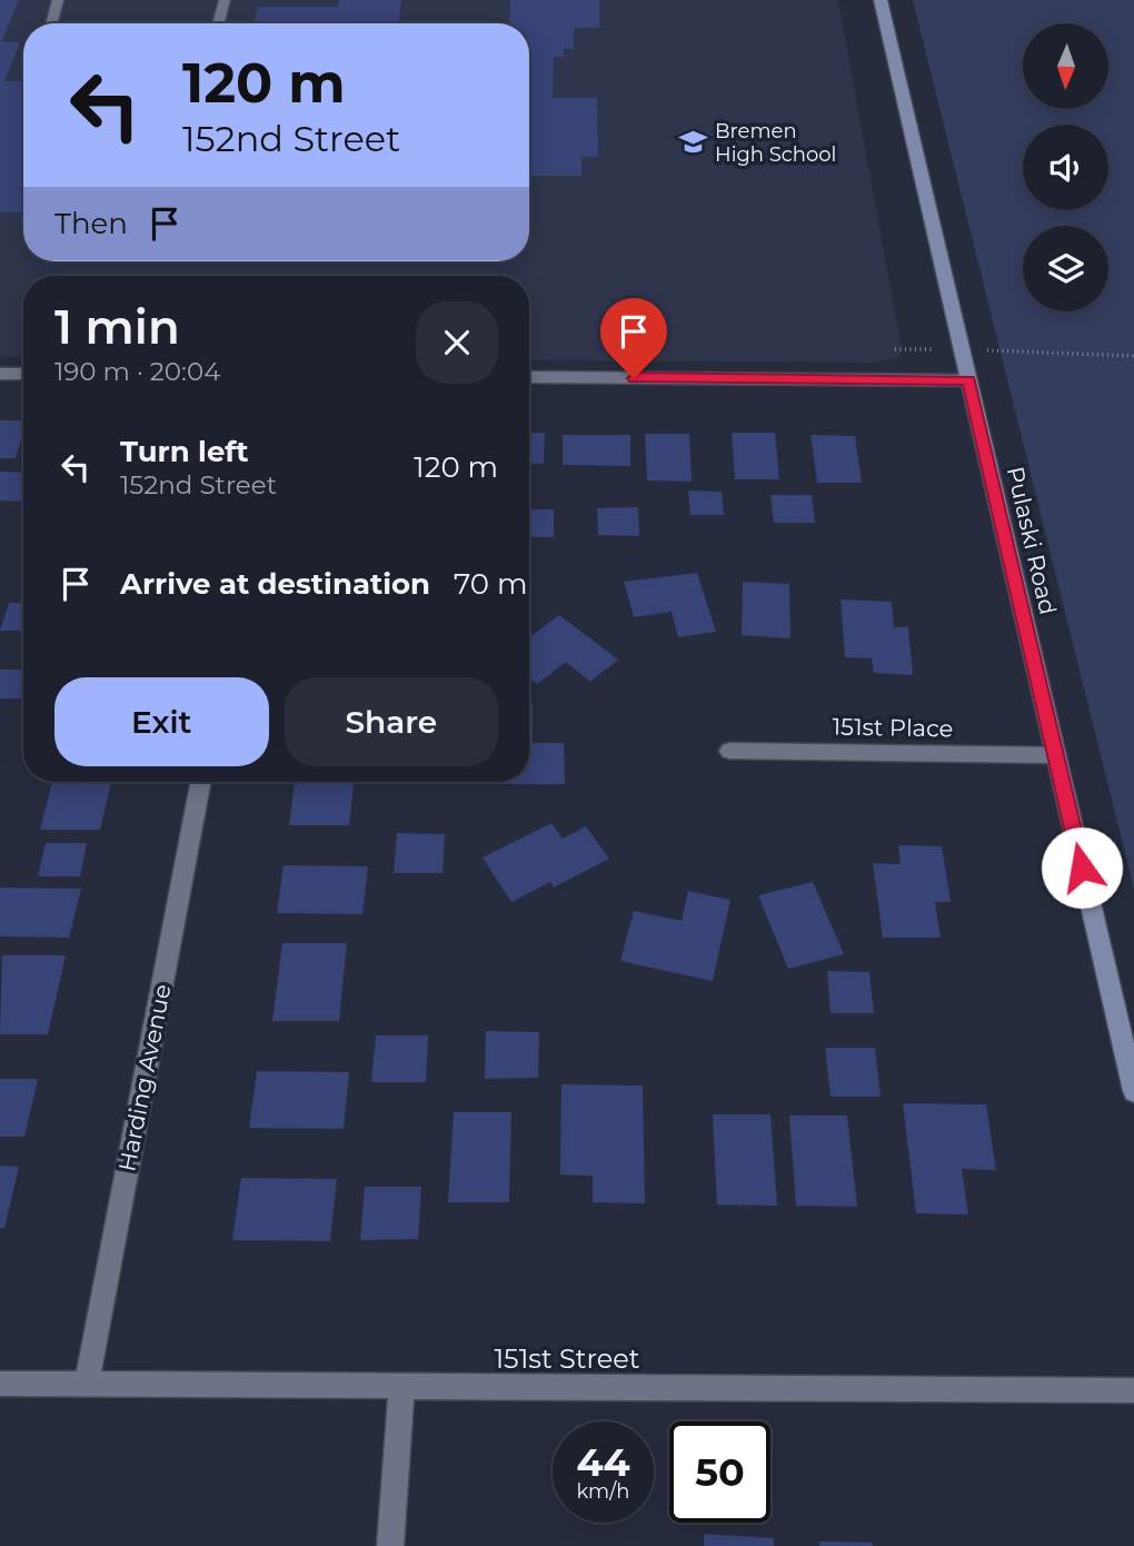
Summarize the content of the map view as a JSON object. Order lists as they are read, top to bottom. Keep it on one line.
{"streets":{"main road":["Pulaski Road"],"street":["151st Place","Harding Avenue","151st Street"]},"crossings":[["Pulaski Road","151st Place"],["Harding Avenue","151st Street"]],"places":{"school or university":["Bremen High School"]},"north":"bottom","page":{"turn":["120 m","152nd Street"],"then":"Then","heading":["1 min","190 m · 20:04"],"list":[{"name":"Turn left","note":"152nd Street","value":"120 m"},{"name":"Arrive at destination","value":"70 m"}],"buttons":["Exit","Share"],"speed":"44 km/h","limit":"50"}}
